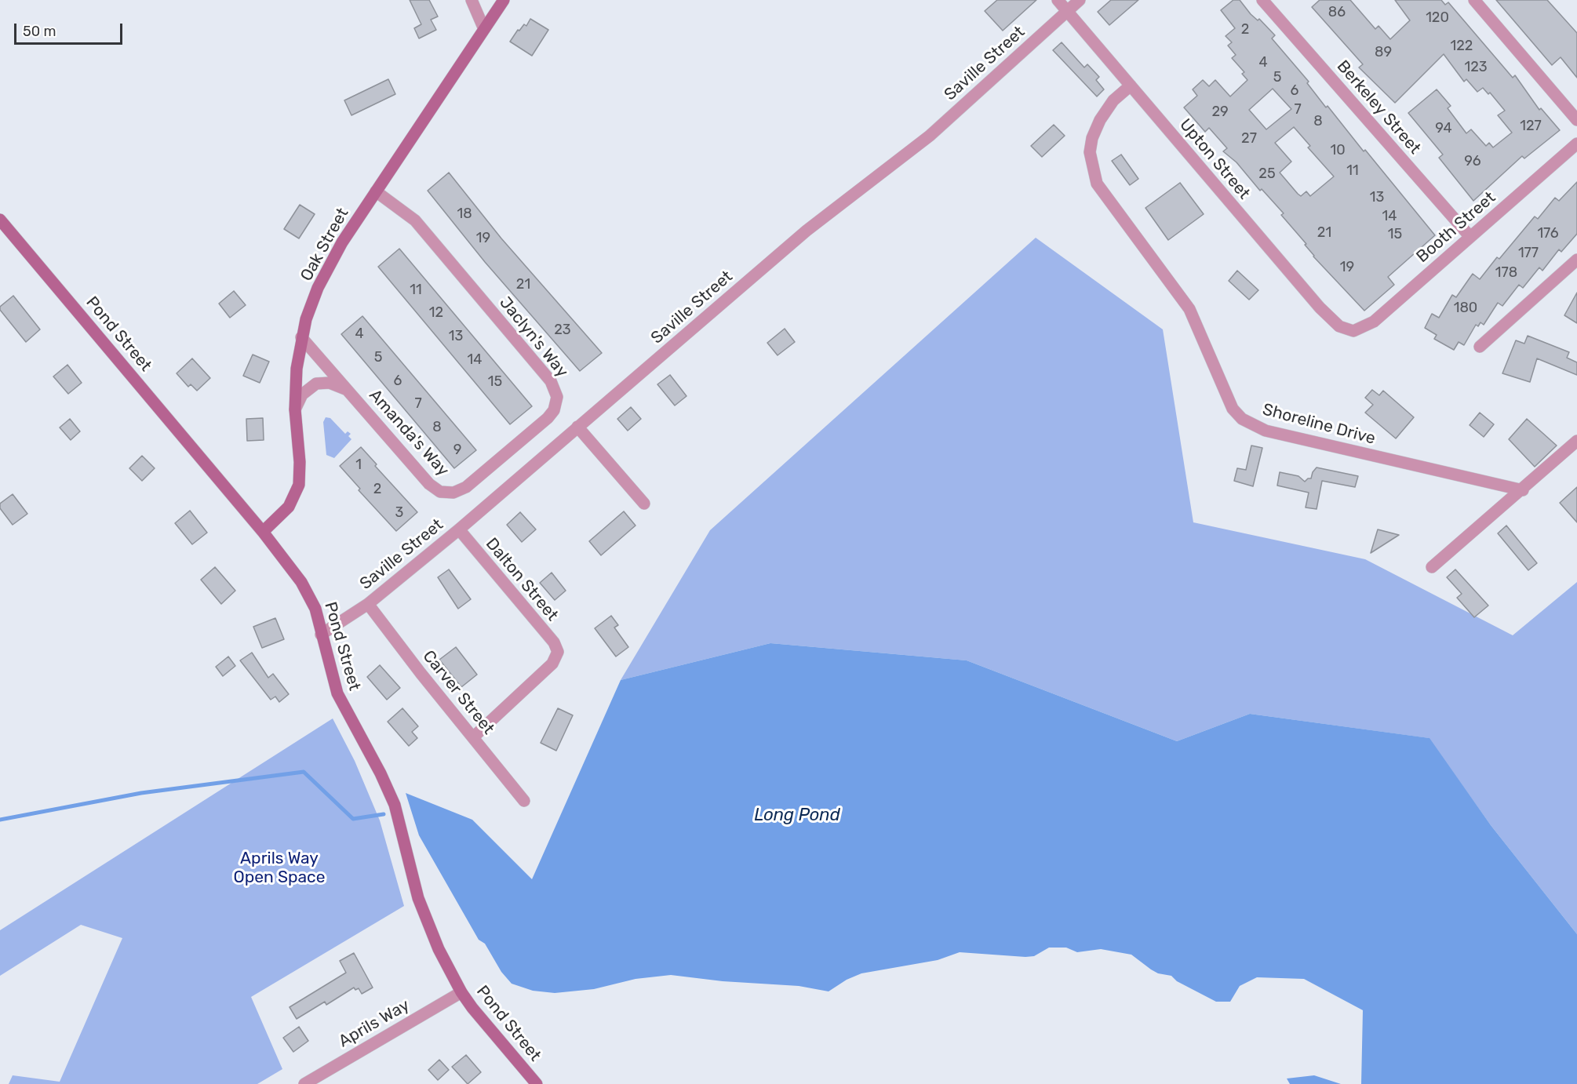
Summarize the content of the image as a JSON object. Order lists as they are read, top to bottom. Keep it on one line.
{"streets":{"street":["Saville Street","Berkeley Street","Upton Street","Booth Street","Oak Street","Pond Street","Jaclyn's Way","Shoreline Drive","Amanda's Way","Dalton Street","Carver Street","Aprils Way"]},"crossings":[["Saville Street","Upton Street"],["Saville Street","Pond Street"],["Saville Street","Dalton Street"],["Saville Street","Carver Street"],["Berkeley Street","Booth Street"],["Upton Street","Booth Street"],["Upton Street","Shoreline Drive"],["Oak Street","Pond Street"],["Oak Street","Jaclyn's Way"],["Oak Street","Amanda's Way"],["Pond Street","Aprils Way"],["Jaclyn's Way","Amanda's Way"],["Dalton Street","Carver Street"]],"water":["Long Pond"],"parks":["Aprils Way Open Space"],"house_numbers":["86","120","2","122","89","4","123","5","6","7","29","8","127","94","27","10","96","11","25","13","18","14","21","176","15","19","177","19","178","21","11","180","12","23","4","13","5","14","6","15","7","8","9","1","2","3"],"scale_bar":"50 m"}
